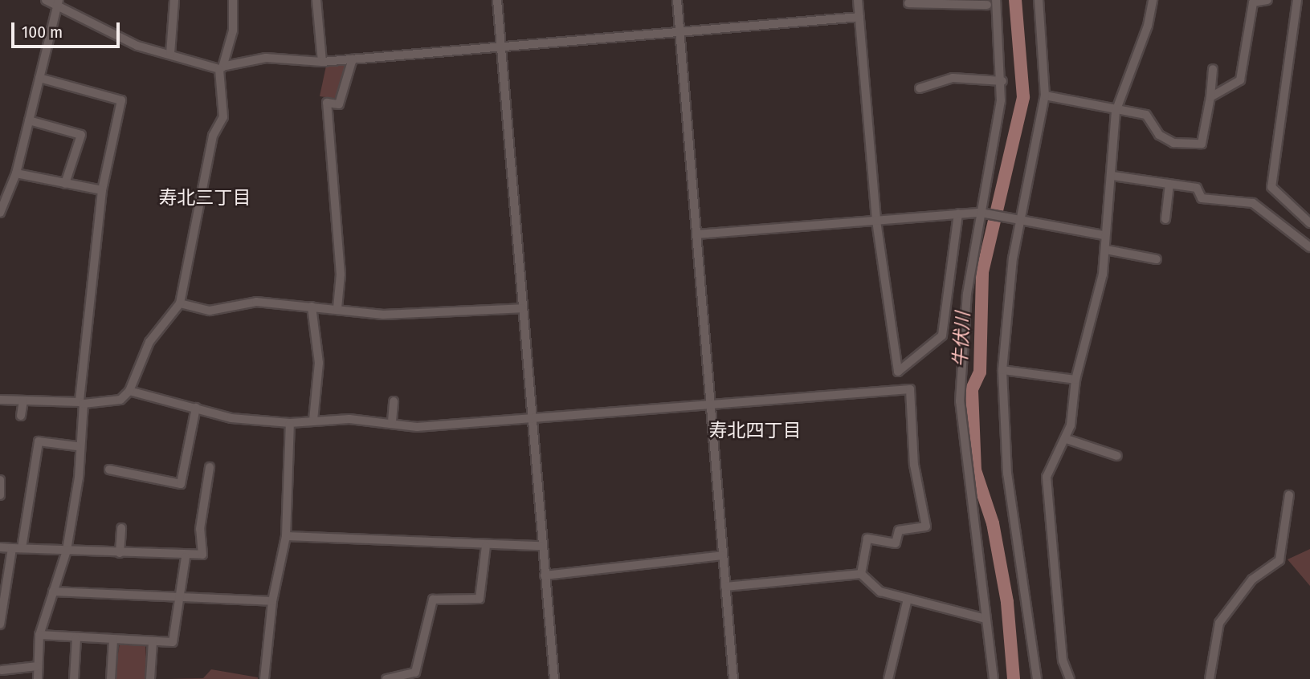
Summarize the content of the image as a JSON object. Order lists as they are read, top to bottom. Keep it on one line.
{"districts":["寿北三丁目","寿北四丁目"],"water":["牛伏川"],"scale_bar":"100 m"}
